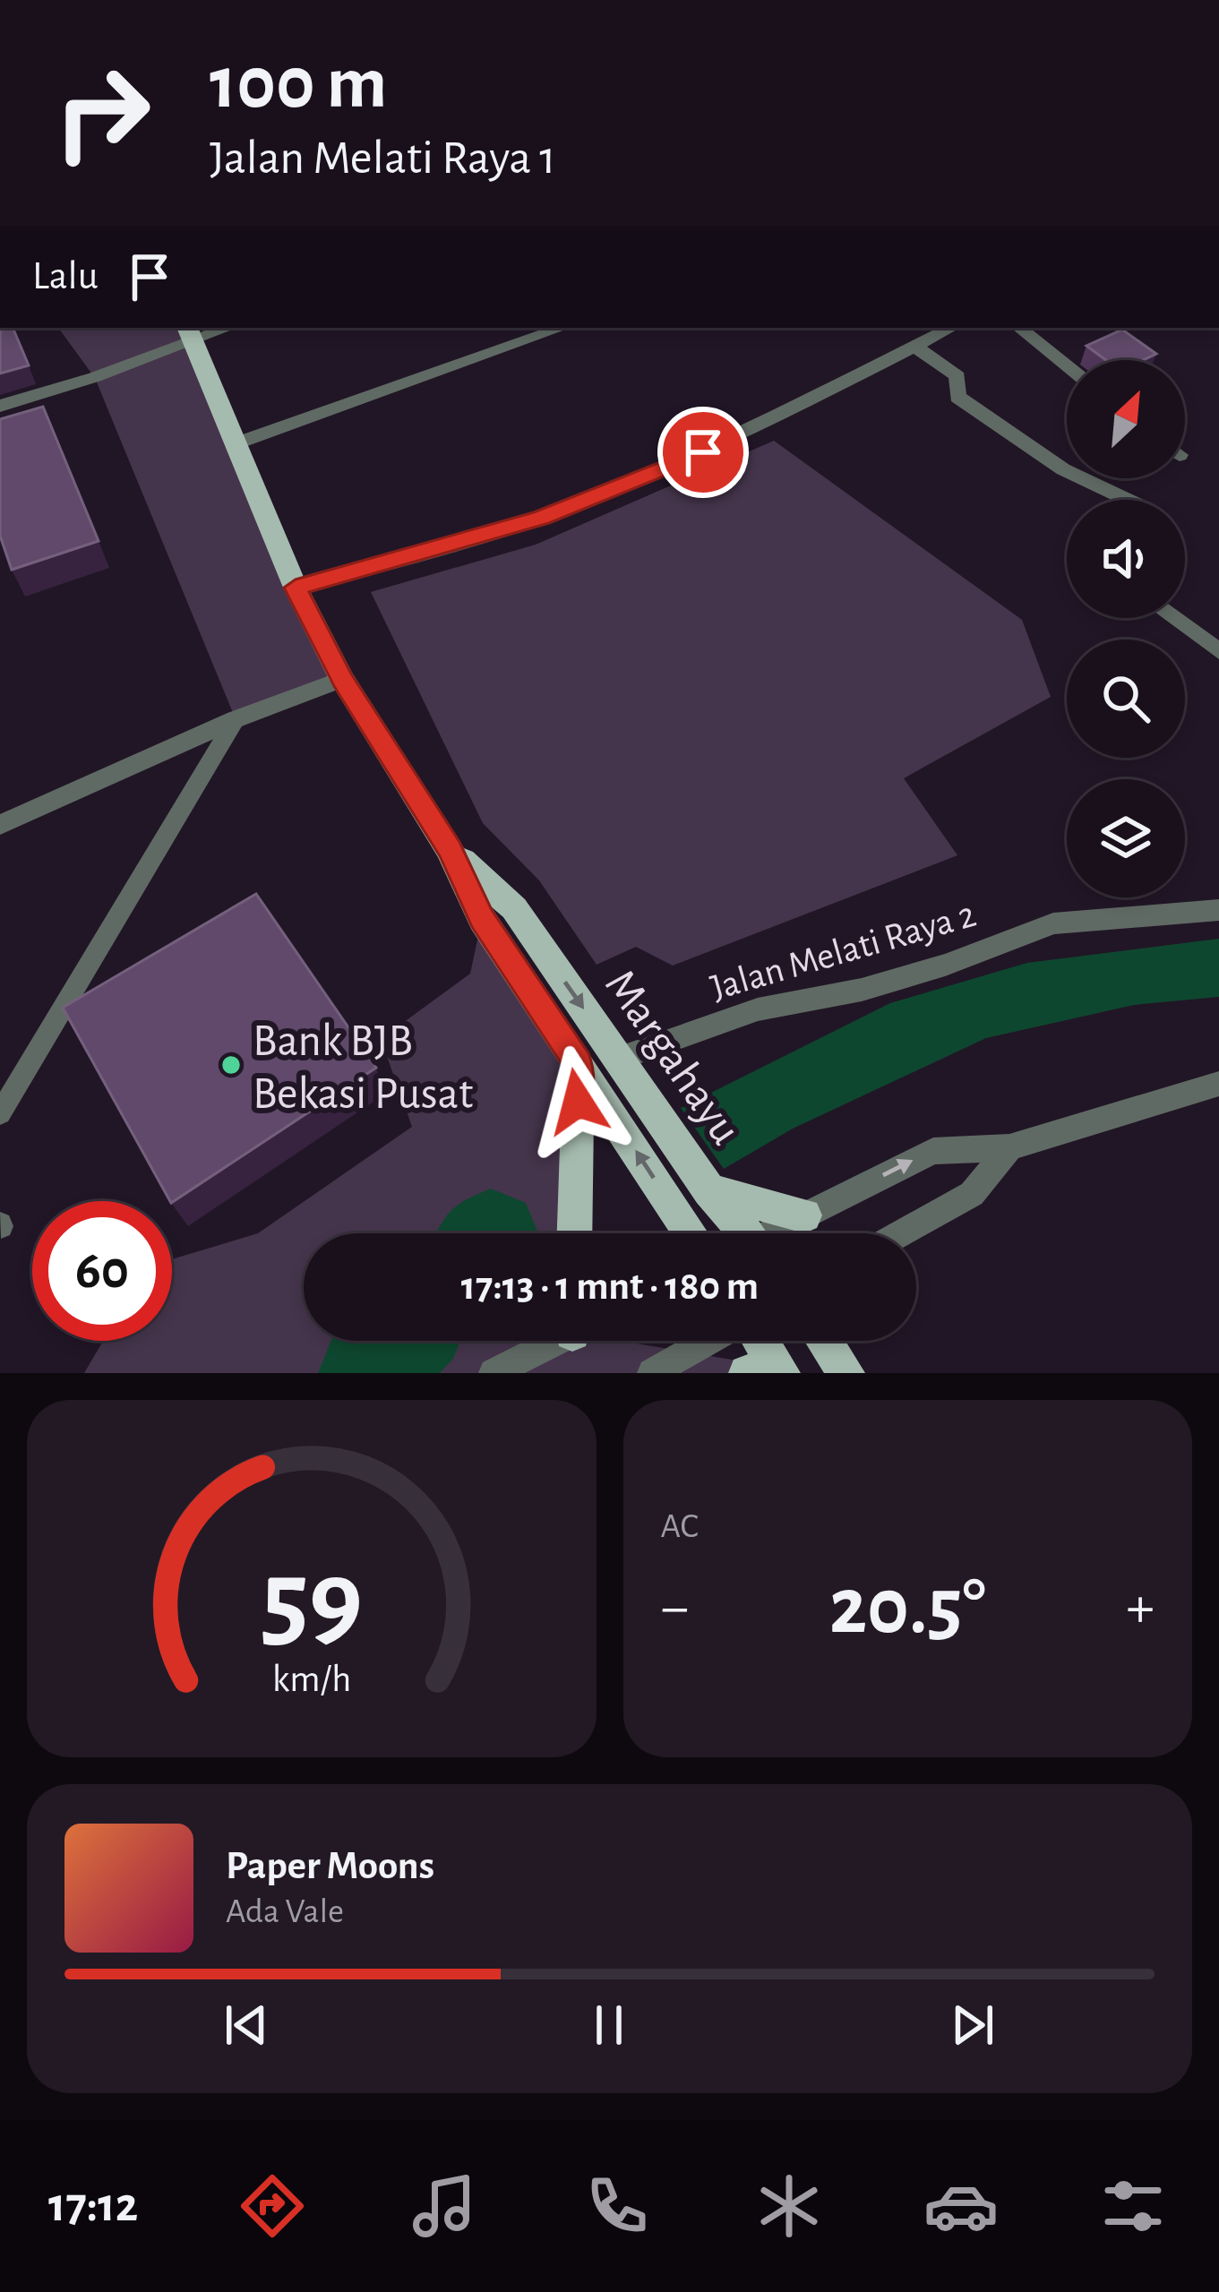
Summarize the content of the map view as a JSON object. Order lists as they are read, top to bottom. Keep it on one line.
{"streets":{"main road":["Margahayu"],"street":["Jalan Melati Raya 2"]},"crossings":[["Jalan Melati Raya 2","Margahayu"]],"places":["Bank BJB Bekasi Pusat"],"north":"top right","page":{"turn":["100 m","Jalan Melati Raya 1"],"then":"Lalu","limit":"60","trip":"17:13 · 1 mnt · 180 m","tile":"AC","heat":["−","20.5°","+"],"song":["Paper Moons","Ada Vale"],"tabs":"17:12","gauge":["59","km/h"]}}
